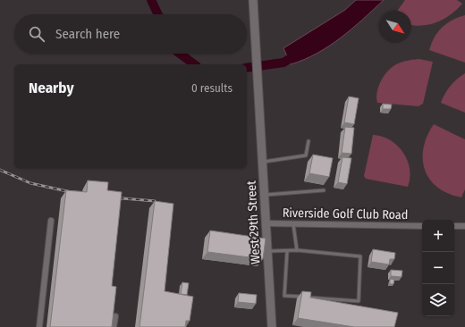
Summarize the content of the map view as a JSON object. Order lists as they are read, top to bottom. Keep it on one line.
{"streets":{"main road":["West 29th Street"],"street":["Riverside Golf Club Road"]},"crossings":[["Riverside Golf Club Road","West 29th Street"]],"north":"bottom right","page":{"search":"Search here","heading":["Nearby","0 results"],"map_buttons":["+","−"]}}
